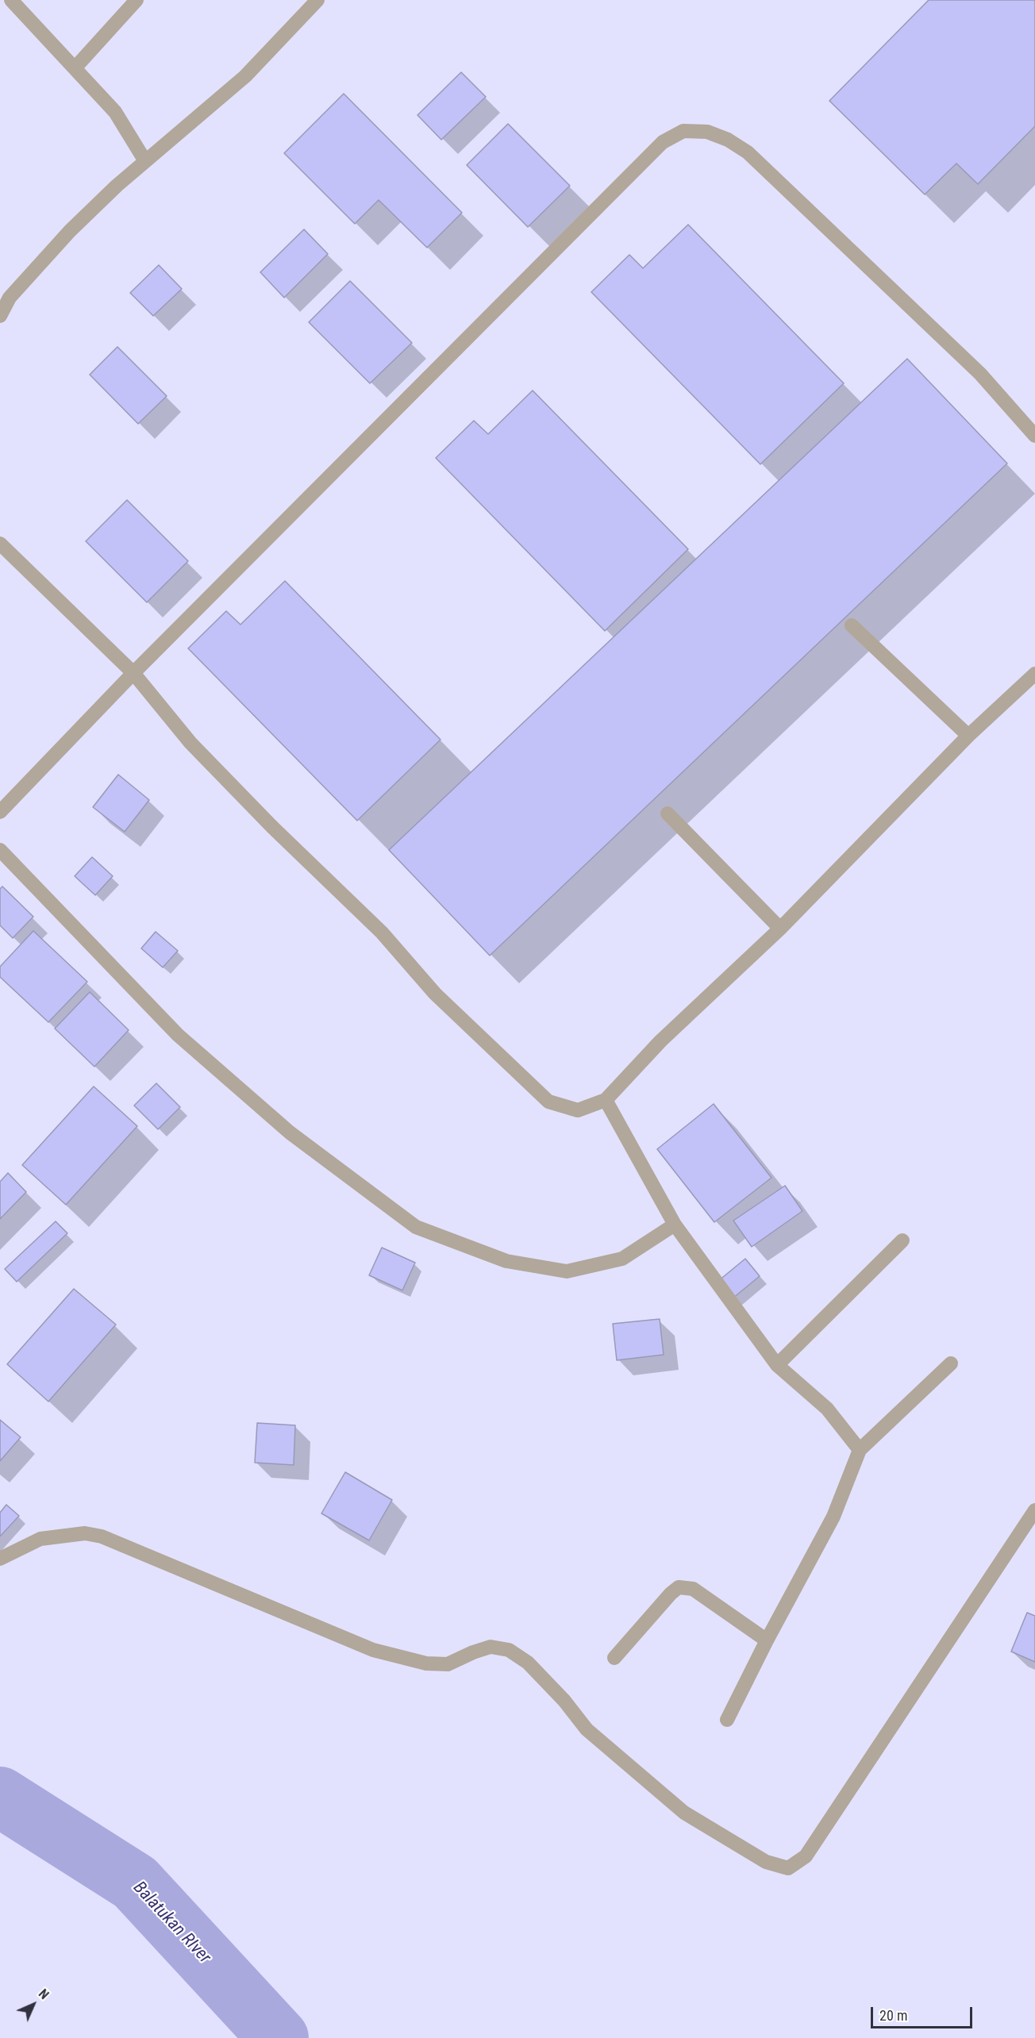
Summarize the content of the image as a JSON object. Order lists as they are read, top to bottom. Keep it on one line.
{"water":["Balatukan RIver"],"scale_bar":"20 m","north":"top right"}
